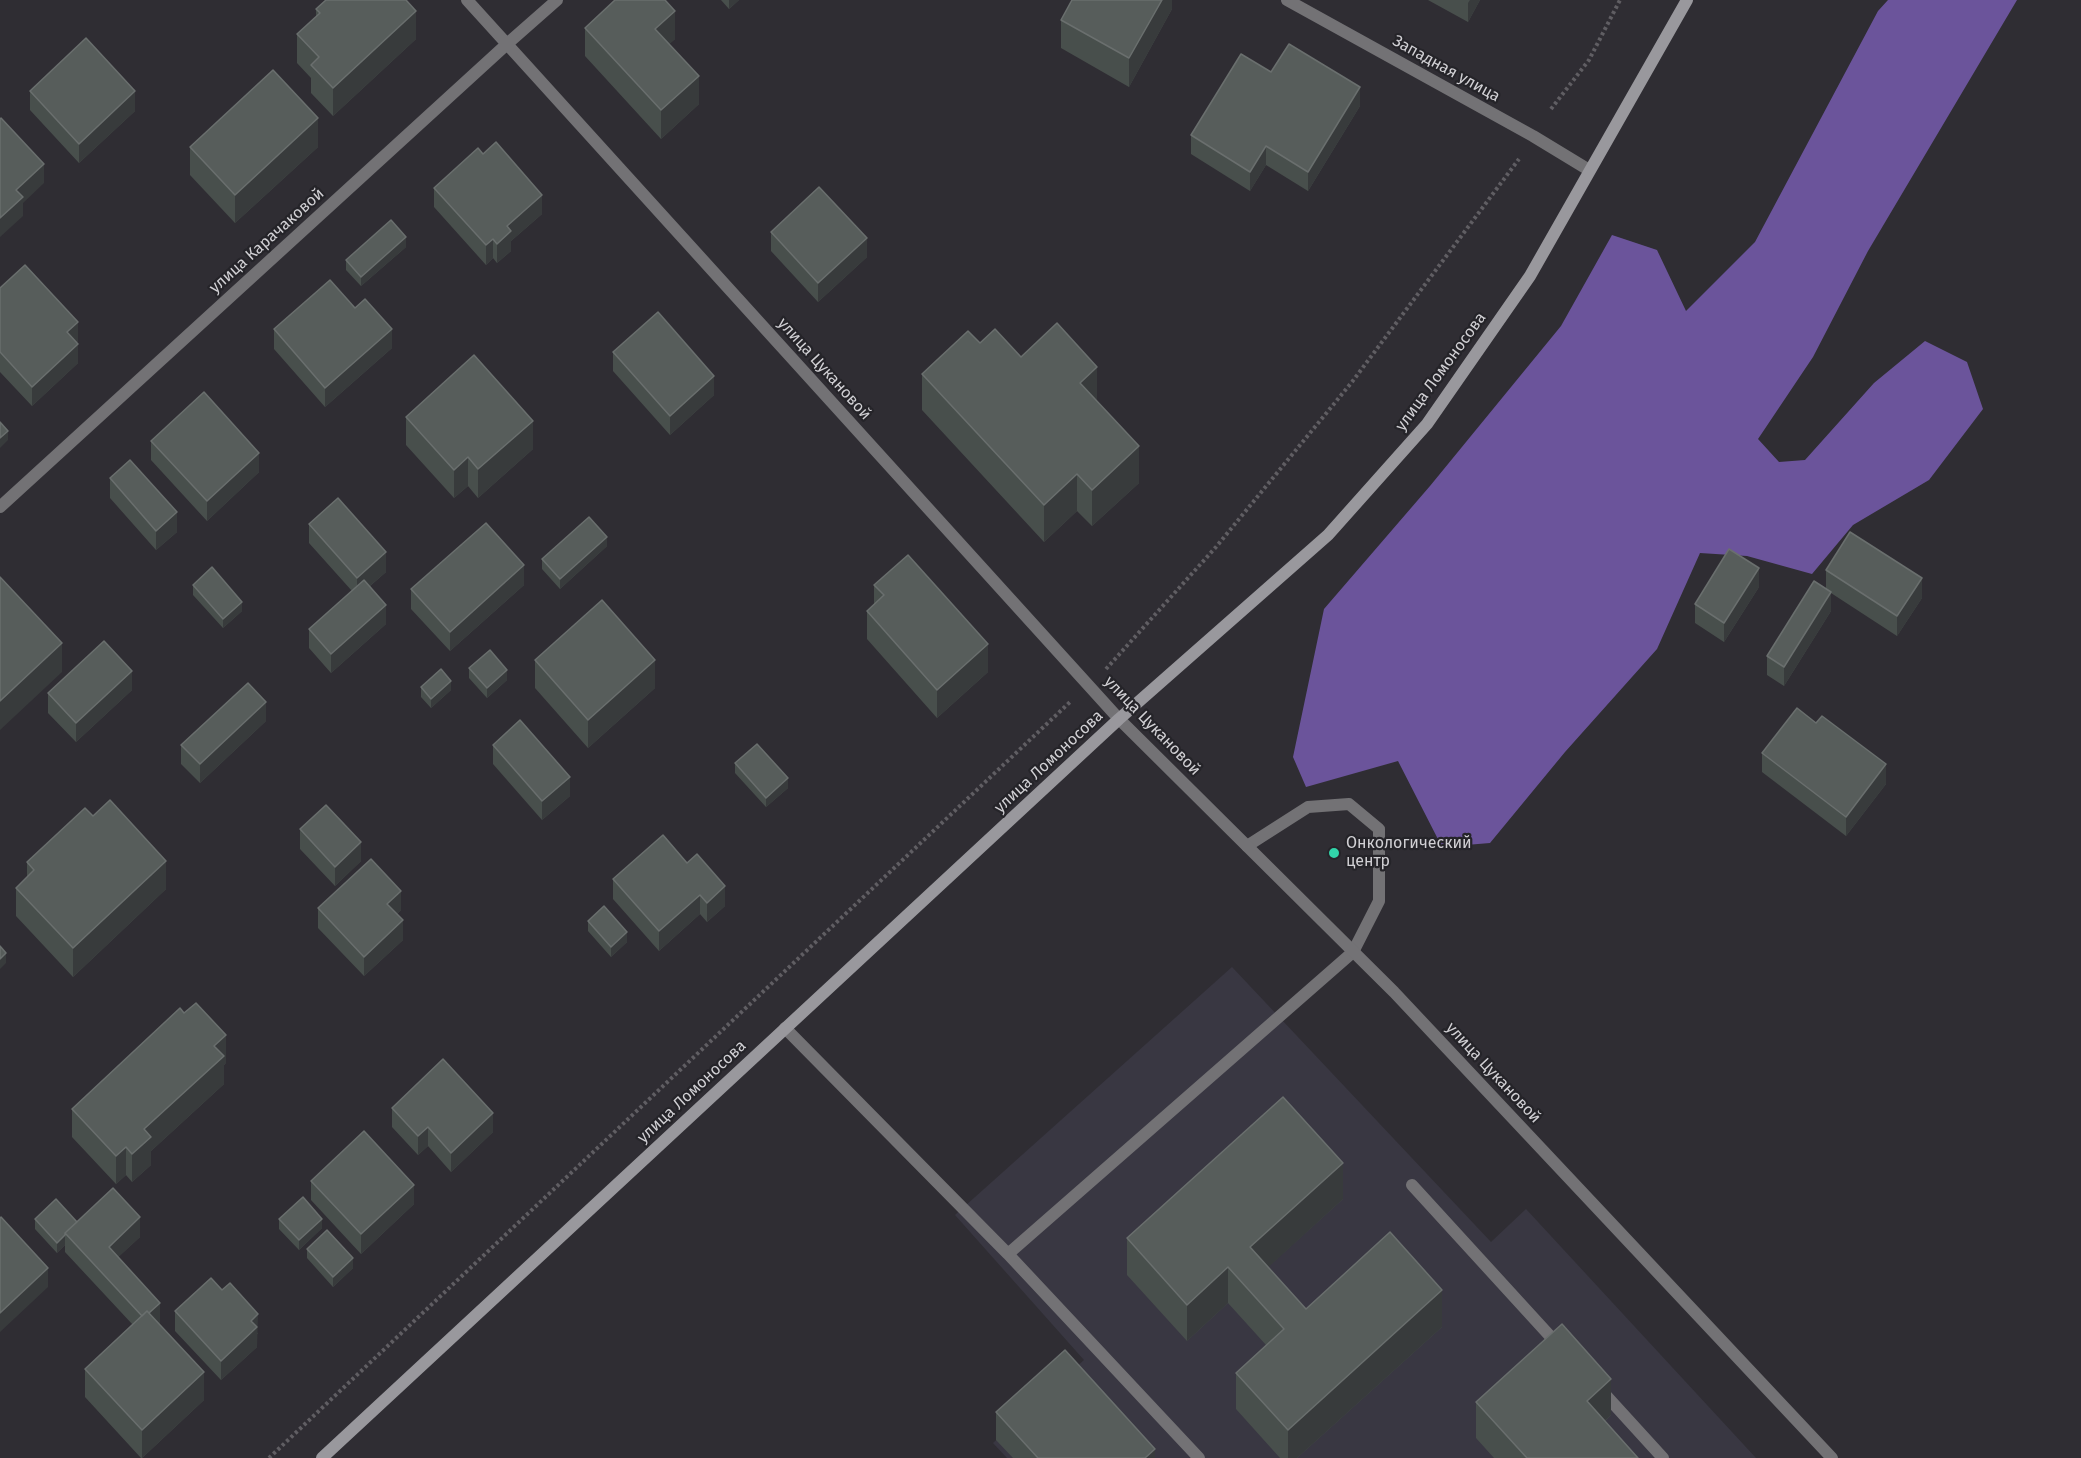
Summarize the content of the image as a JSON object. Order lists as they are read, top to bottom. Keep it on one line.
{"streets":{"street":["Западная улица","улица Карачаковой","улица Цукановой","улица Ломоносова"]},"crossings":[["Западная улица","улица Ломоносова"],["улица Карачаковой","улица Цукановой"],["улица Цукановой","улица Ломоносова"]],"places":["Онкологический центр"]}
